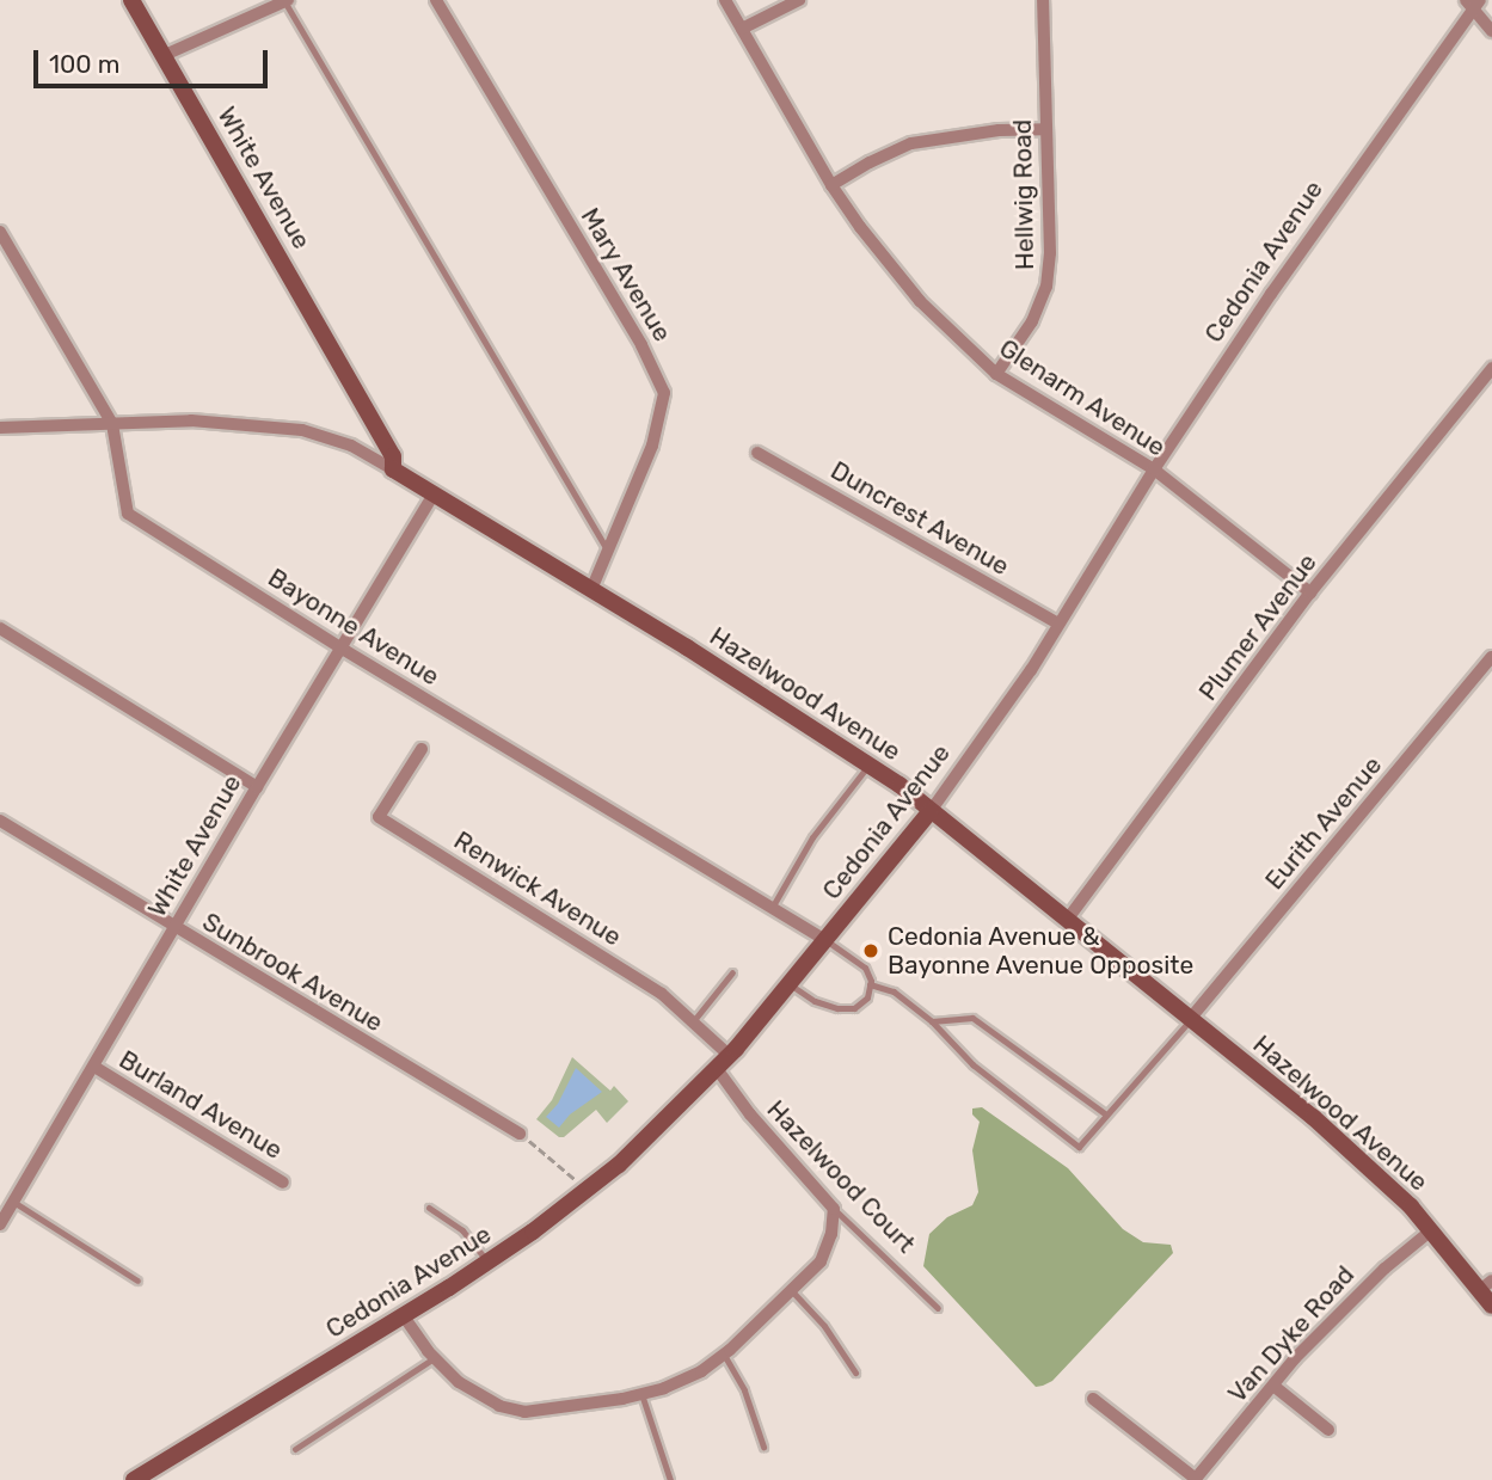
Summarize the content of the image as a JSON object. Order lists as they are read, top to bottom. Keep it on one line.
{"streets":{"street":["White Avenue","Hellwig Road","Cedonia Avenue","Mary Avenue","Glenarm Avenue","Duncrest Avenue","Bayonne Avenue","Plumer Avenue","Hazelwood Avenue","Eurith Avenue","Renwick Avenue","Sunbrook Avenue","Burland Avenue","Hazelwood Court","Van Dyke Road"]},"crossings":[["White Avenue","Bayonne Avenue"],["White Avenue","Hazelwood Avenue"],["White Avenue","Sunbrook Avenue"],["White Avenue","Burland Avenue"],["Hellwig Road","Glenarm Avenue"],["Cedonia Avenue","Glenarm Avenue"],["Cedonia Avenue","Duncrest Avenue"],["Cedonia Avenue","Bayonne Avenue"],["Cedonia Avenue","Hazelwood Avenue"],["Cedonia Avenue","Renwick Avenue"],["Cedonia Avenue","Hazelwood Court"],["Mary Avenue","Hazelwood Avenue"],["Glenarm Avenue","Plumer Avenue"],["Bayonne Avenue","Hazelwood Avenue"],["Plumer Avenue","Hazelwood Avenue"],["Hazelwood Avenue","Eurith Avenue"],["Hazelwood Avenue","Van Dyke Road"]],"places":["Cedonia Avenue & Bayonne Avenue Opposite"],"scale_bar":"100 m"}
